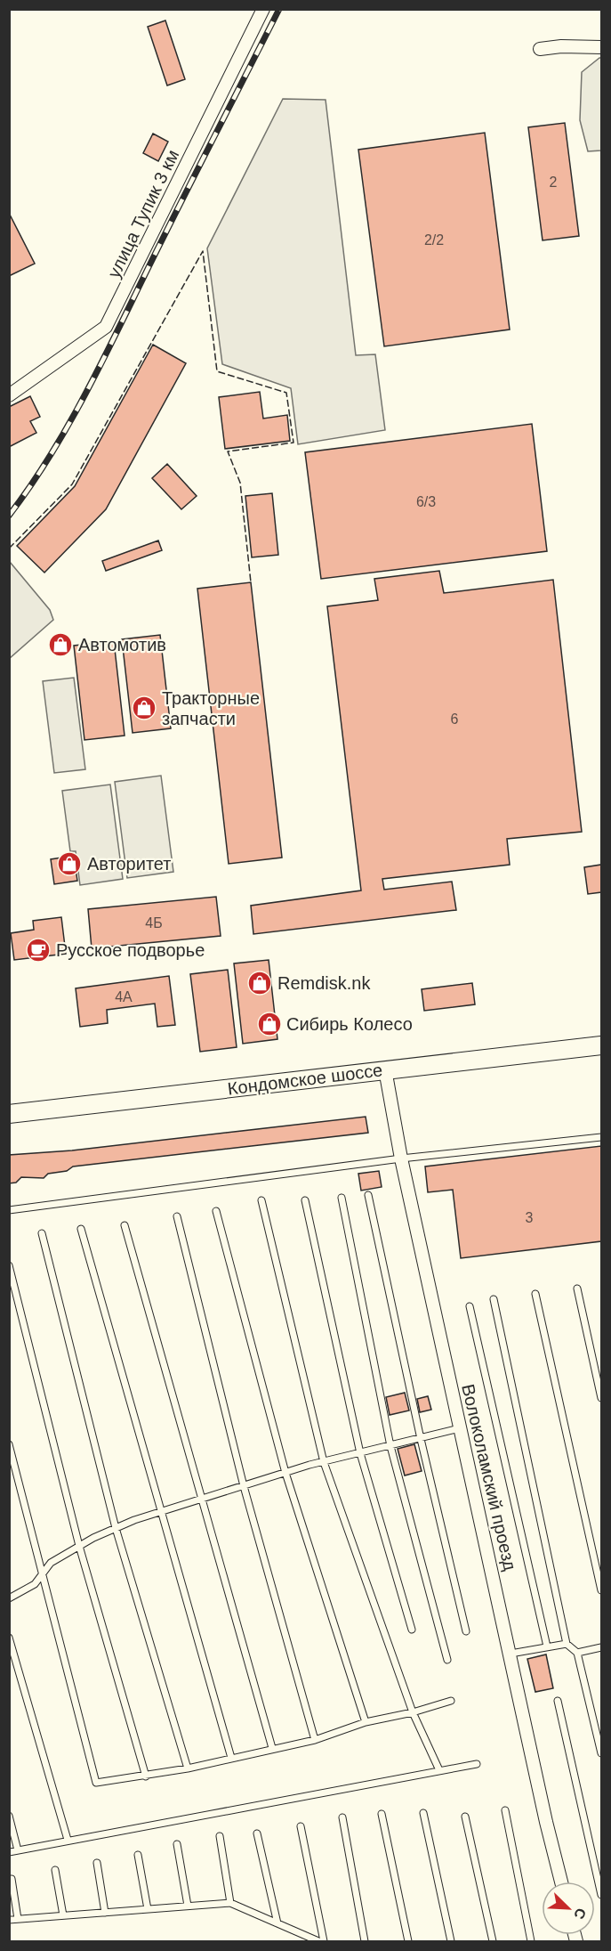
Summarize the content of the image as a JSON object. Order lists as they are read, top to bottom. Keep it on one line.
{"streets":{"street":["улица Тупик 3 км","Кондомское шоссе","Волоколамский проезд"]},"crossings":[["Кондомское шоссе","Волоколамский проезд"]],"places":{"shop":["Автомотив","Тракторные запчасти","Авторитет","Remdisk.nk","Сибирь Колесо"],"cafe":["Русское подворье"]},"house_numbers":["2","2/2","6/3","6","4Б","4А","3"],"north":"bottom right"}
